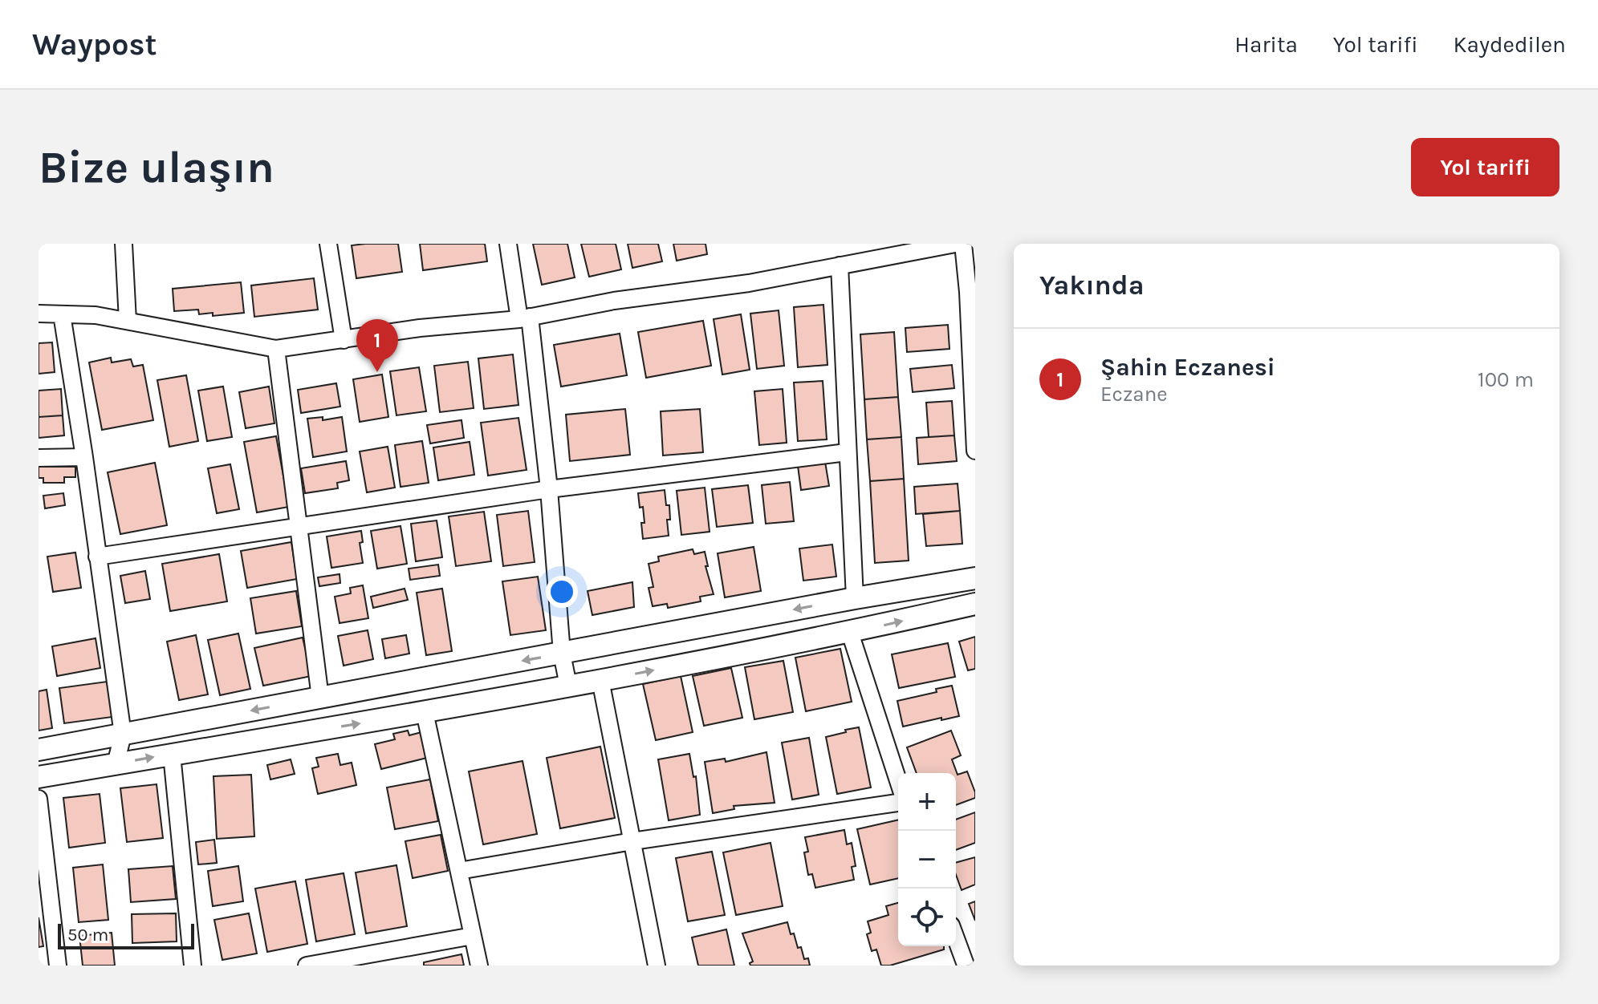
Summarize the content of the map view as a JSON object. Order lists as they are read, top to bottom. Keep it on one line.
{"scale_bar":"50 m","page":{"header":"Waypost","nav":["Harita","Yol tarifi","Kaydedilen"],"buttons":"Yol tarifi","title":"Bize ulaşın","heading":"Yakında","pins":"1","list":[{"mark":"1","name":"Şahin Eczanesi","note":"Eczane","value":"100 m"}],"map_buttons":["+","−"],"scale":"50 m"}}
